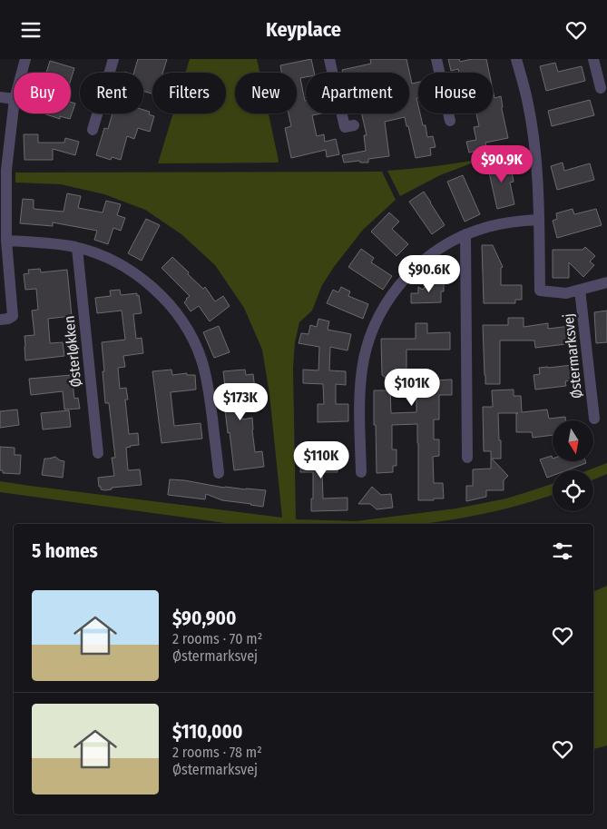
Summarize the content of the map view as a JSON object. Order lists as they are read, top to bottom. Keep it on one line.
{"streets":{"street":["Østerløkken","Østermarksvej"]},"north":"bottom","page":{"header":"Keyplace","chip":["Buy","Rent","Filters","New","Apartment","House"],"price":["$90.9K","$90.6K","$101K","$173K","$110K"],"heading":"5 homes","list":[{"name":"$90,900","note":"2 rooms · 70 m² · Østermarksvej"},{"name":"$110,000","note":"2 rooms · 78 m² · Østermarksvej"}]}}
